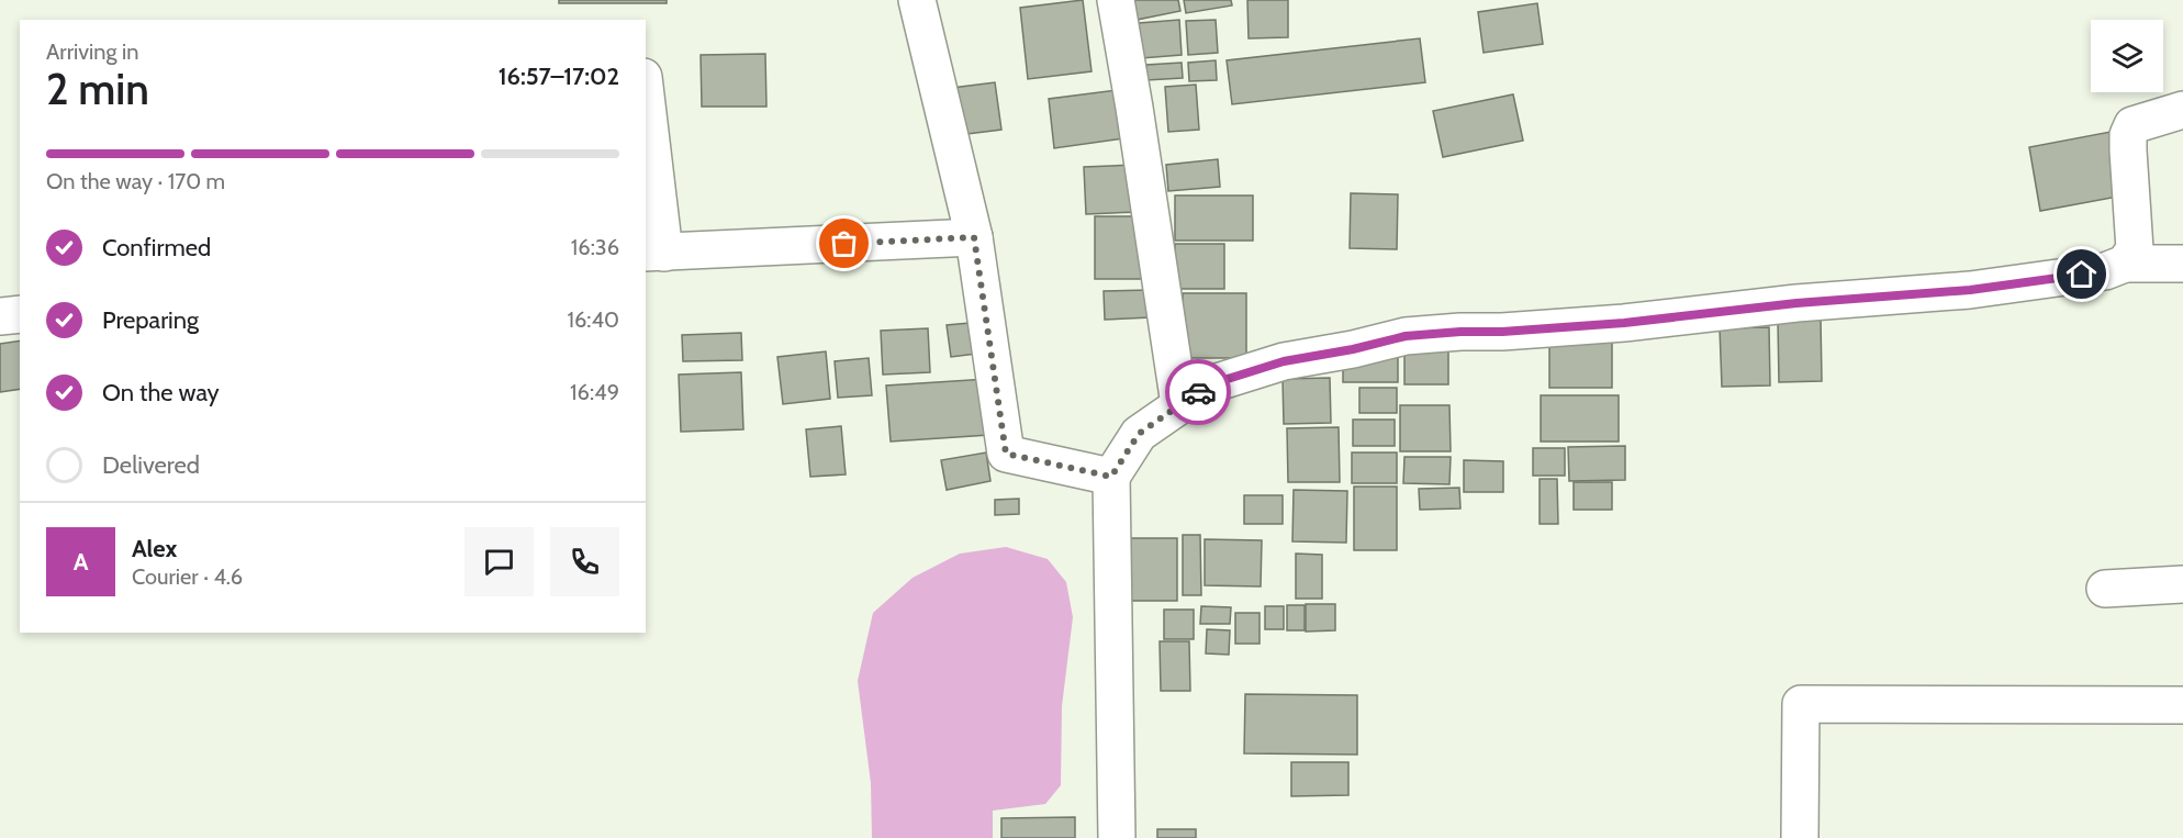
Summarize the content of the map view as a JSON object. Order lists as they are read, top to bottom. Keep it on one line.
{"page":{"heading":["2 min","Arriving in","16:57–17:02"],"panel":["Alex","Courier · 4.6"],"bar":"On the way · 170 m","list":[["Confirmed","16:36"],["Preparing","16:40"],["On the way","16:49"],"Delivered"],"round":"A"}}
